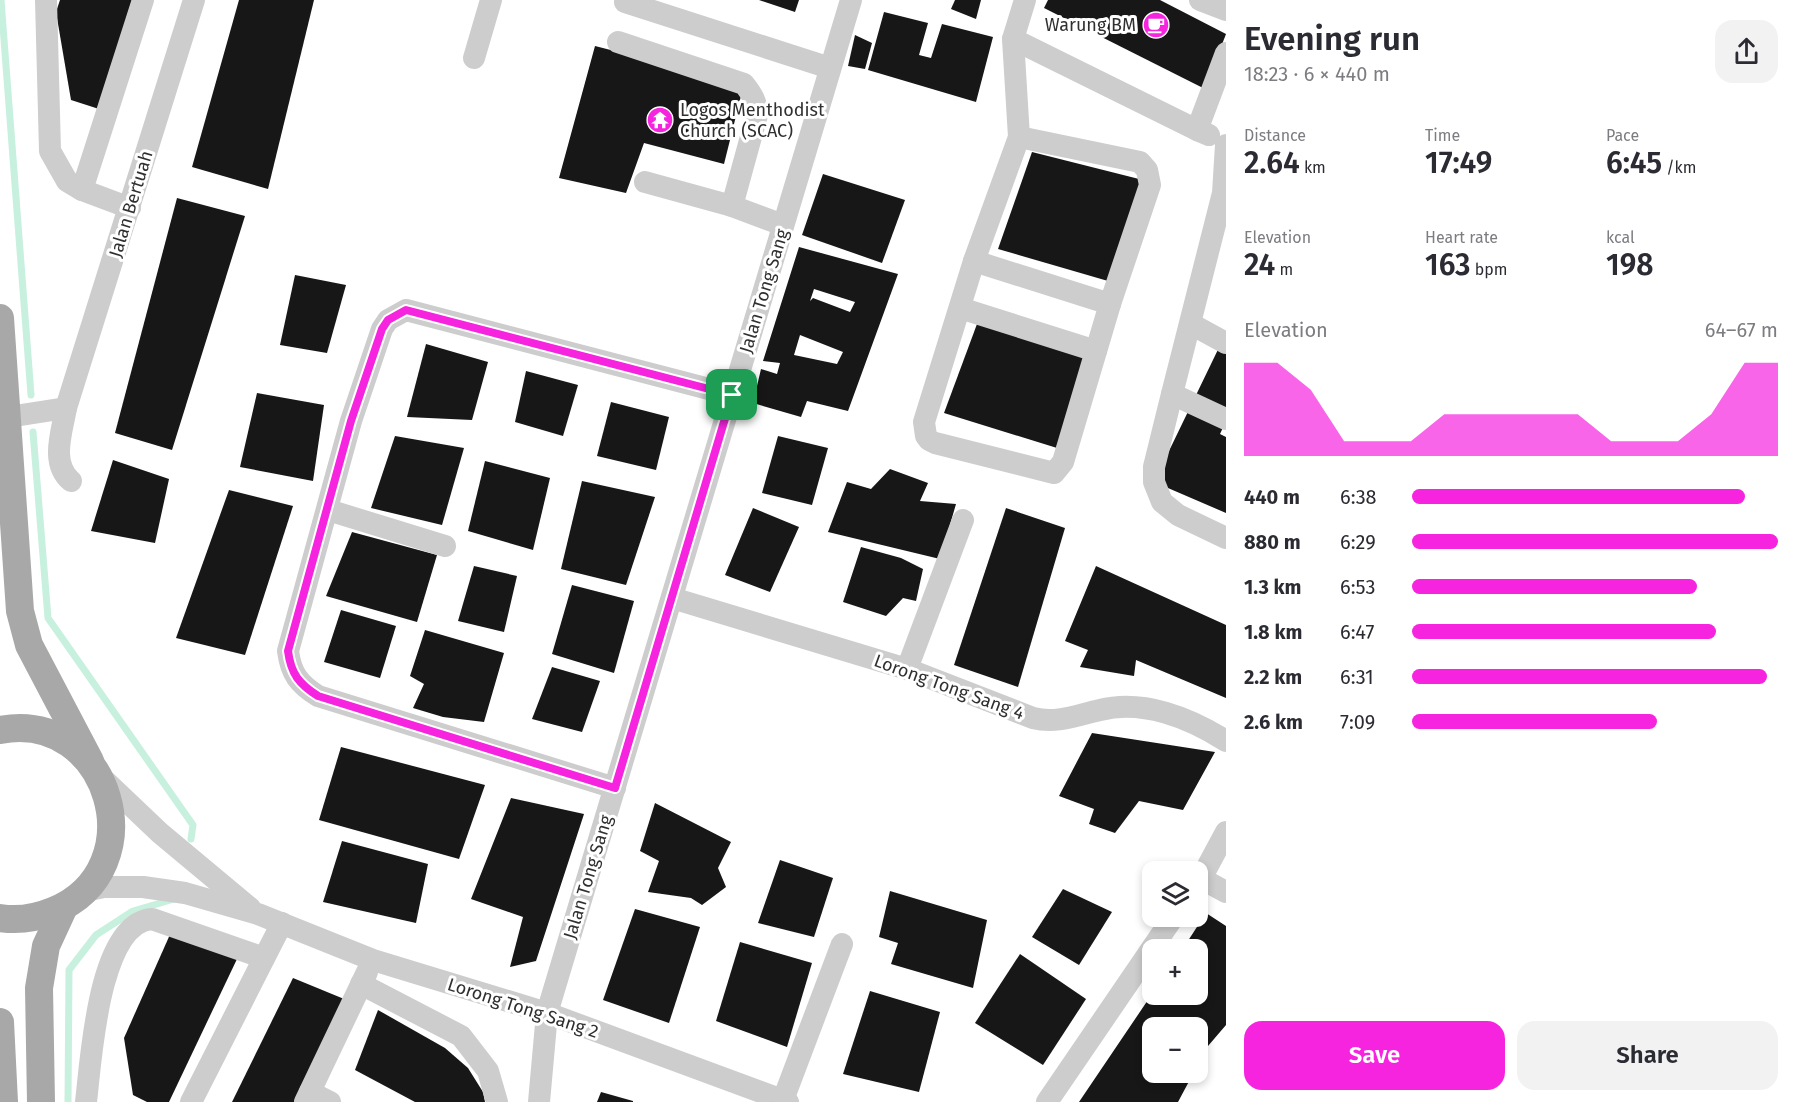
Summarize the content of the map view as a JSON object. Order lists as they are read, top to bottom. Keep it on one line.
{"streets":{"street":["Jalan Bertuah","Jalan Tong Sang","Lorong Tong Sang 4","Lorong Tong Sang 2"]},"crossings":[["Jalan Tong Sang","Lorong Tong Sang 4"],["Jalan Tong Sang","Lorong Tong Sang 2"]],"places":{"cafe":["Warung BM"],"temple":["Logos Menthodist Church (SCAC)"]},"page":{"heading":["Evening run","18:23 · 6 × 440 m"],"stats":[["Distance","2.64 km"],["Time","17:49"],["Pace","6:45 /km"],["Elevation","24 m"],["Heart rate","163 bpm"],["kcal","198"]],"chart":["Elevation","64–67 m"],"list":[{"name":"440 m","note":"6:38"},{"name":"880 m","note":"6:29"},{"name":"1.3 km","note":"6:53"},{"name":"1.8 km","note":"6:47"},{"name":"2.2 km","note":"6:31"},{"name":"2.6 km","note":"7:09"}],"map_buttons":["+","−"],"buttons":["Save","Share"]}}
